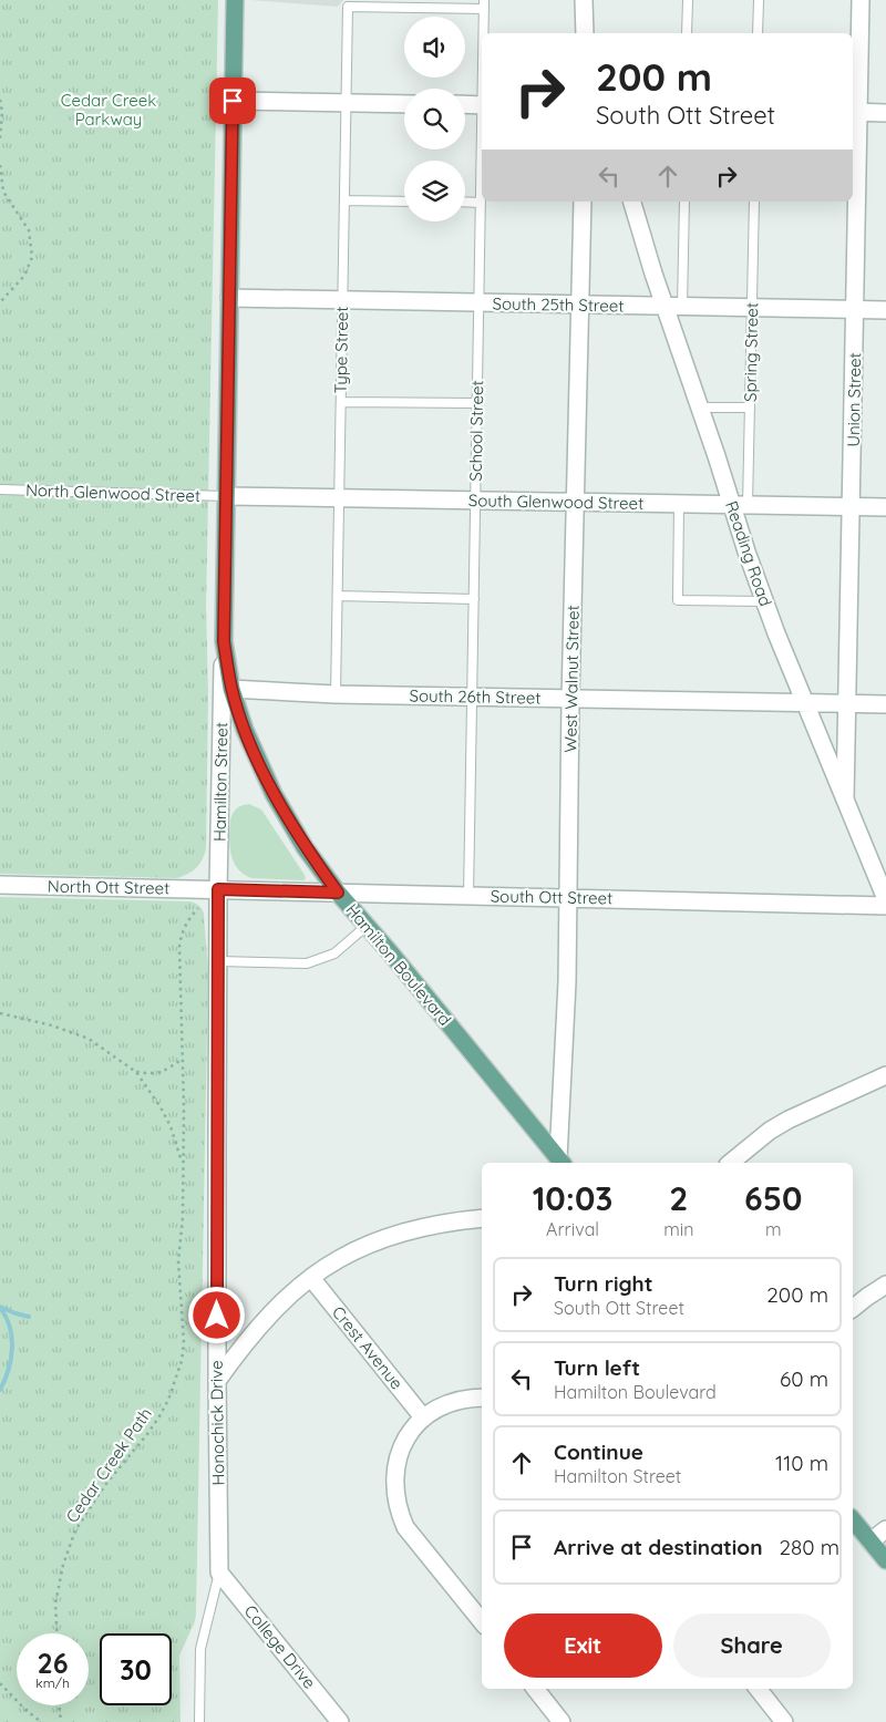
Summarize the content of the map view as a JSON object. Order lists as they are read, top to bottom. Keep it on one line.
{"streets":{"main road":["Hamilton Street","Hamilton Boulevard"],"street":["South 25th Street","Union Street","South Glenwood Street","Reading Road","West Walnut Street","South 26th Street","North Ott Street","South Ott Street","Crest Avenue","Honochick Drive","College Drive"],"lane":["Type Street","Spring Street","School Street","North Glenwood Street"],"path":["Cedar Creek Path"]},"crossings":[["South 25th Street","Type Street"],["South 25th Street","Spring Street"],["South 25th Street","Union Street"],["South 25th Street","School Street"],["South 25th Street","Reading Road"],["South 25th Street","West Walnut Street"],["South 25th Street","Hamilton Street"],["Type Street","School Street"],["Type Street","South Glenwood Street"],["Type Street","South 26th Street"],["Spring Street","South Glenwood Street"],["Spring Street","Reading Road"],["Union Street","South Glenwood Street"],["Union Street","Reading Road"],["Union Street","South 26th Street"],["School Street","South Glenwood Street"],["School Street","South 26th Street"],["School Street","South Ott Street"],["North Glenwood Street","South Glenwood Street"],["North Glenwood Street","Hamilton Street"],["South Glenwood Street","Reading Road"],["South Glenwood Street","West Walnut Street"],["South Glenwood Street","Hamilton Street"],["Reading Road","South 26th Street"],["West Walnut Street","South 26th Street"],["West Walnut Street","South Ott Street"],["West Walnut Street","Hamilton Boulevard"],["South 26th Street","Hamilton Street"],["South 26th Street","Hamilton Boulevard"],["Hamilton Street","North Ott Street"],["Hamilton Street","South Ott Street"],["Hamilton Street","Hamilton Boulevard"],["Hamilton Street","Honochick Drive"],["North Ott Street","South Ott Street"],["North Ott Street","Honochick Drive"],["South Ott Street","Hamilton Boulevard"],["South Ott Street","Honochick Drive"],["Honochick Drive","College Drive"]],"parks":["Cedar Creek Parkway"],"page":{"turn":["200 m","South Ott Street"],"eta":["10:03","Arrival","2","min","650","m"],"list":[{"name":"Turn right","note":"South Ott Street","value":"200 m"},{"name":"Turn left","note":"Hamilton Boulevard","value":"60 m"},{"name":"Continue","note":"Hamilton Street","value":"110 m"},{"name":"Arrive at destination","value":"280 m"}],"buttons":["Exit","Share"],"speed":"26 km/h","limit":"30"}}
